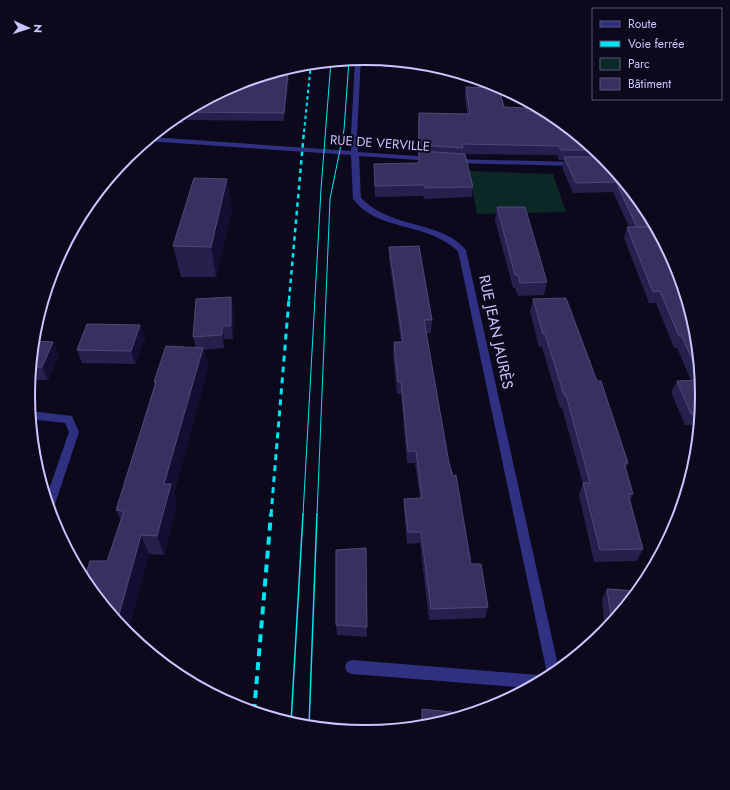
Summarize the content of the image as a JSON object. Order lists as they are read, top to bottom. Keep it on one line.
{"streets":{"street":["RUE DE VERVILLE","RUE JEAN JAURÈS"]},"crossings":[["RUE DE VERVILLE","RUE JEAN JAURÈS"]],"legend":["Route","Voie ferrée","Parc","Bâtiment"],"north":"right"}
